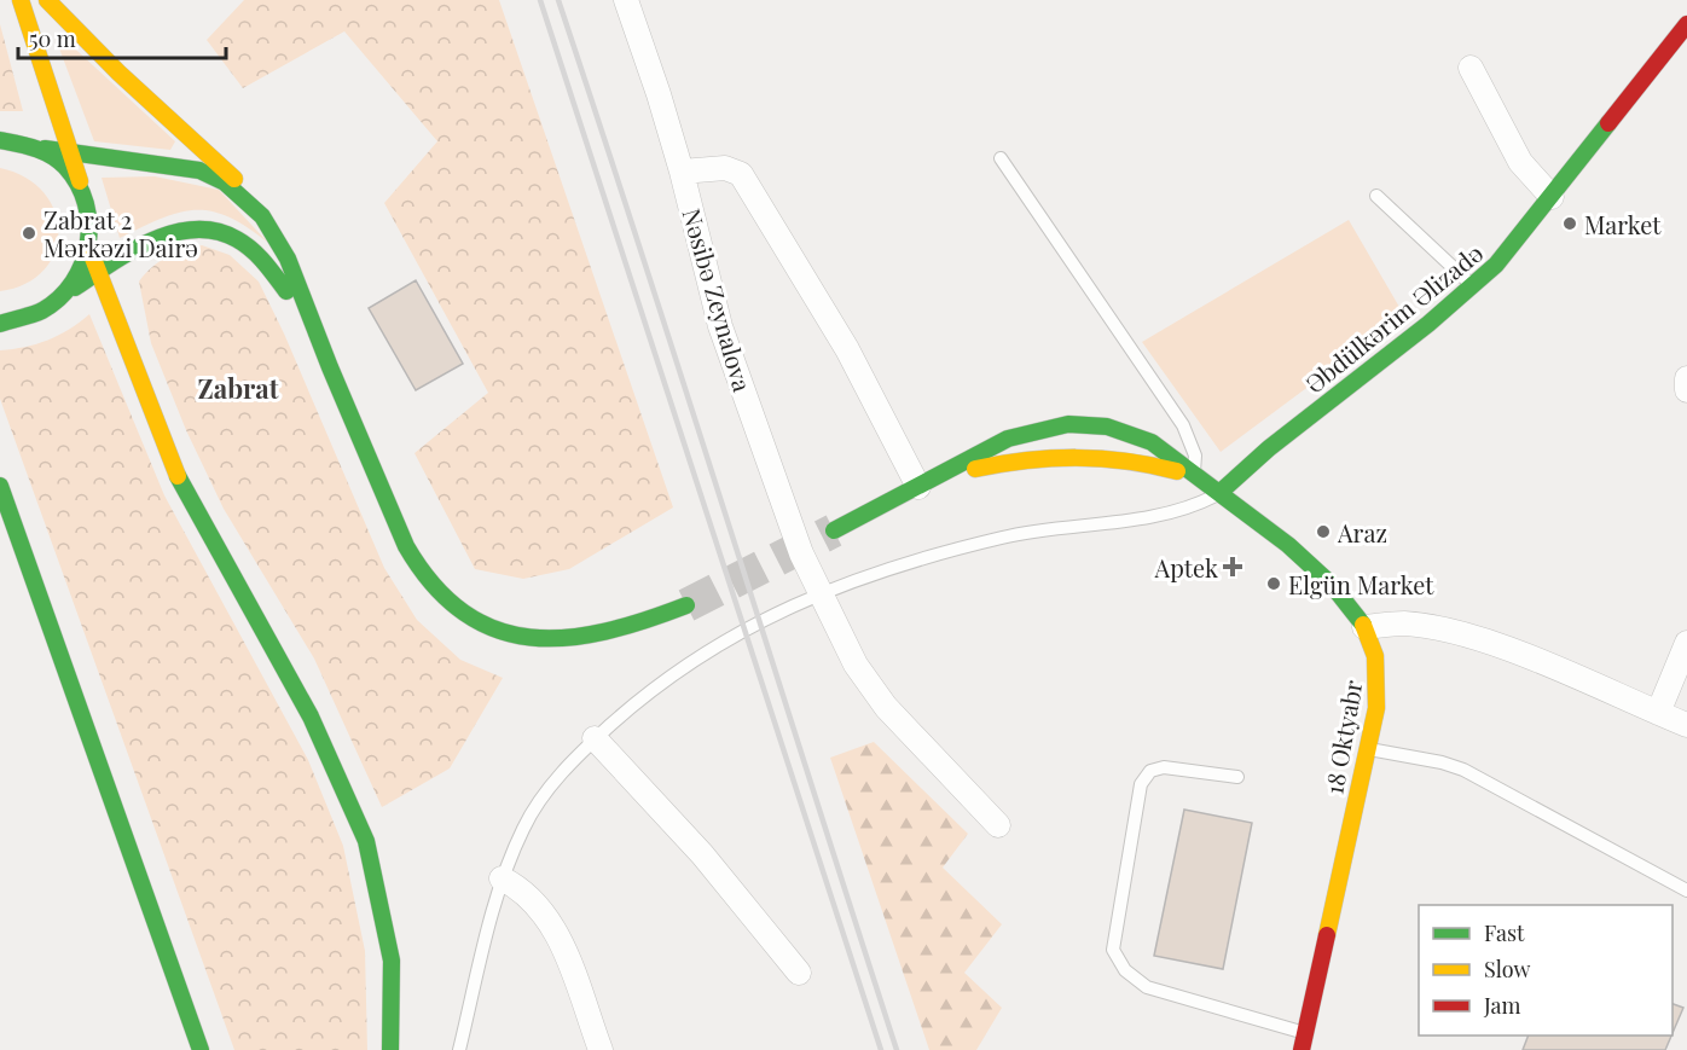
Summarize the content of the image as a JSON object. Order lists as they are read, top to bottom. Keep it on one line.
{"streets":{"street":["Nəsibə Zeynalova","Əbdülkərim Əlizadə","18 Oktyabr"]},"crossings":[["Əbdülkərim Əlizadə","18 Oktyabr"]],"districts":["Zabrat"],"places":{"other":["Market","Zabrat 2 Mərkəzi Dairə","Araz","Elgün Market"],"health":["Aptek"]},"legend":["Fast","Slow","Jam"],"scale_bar":"50 m"}
